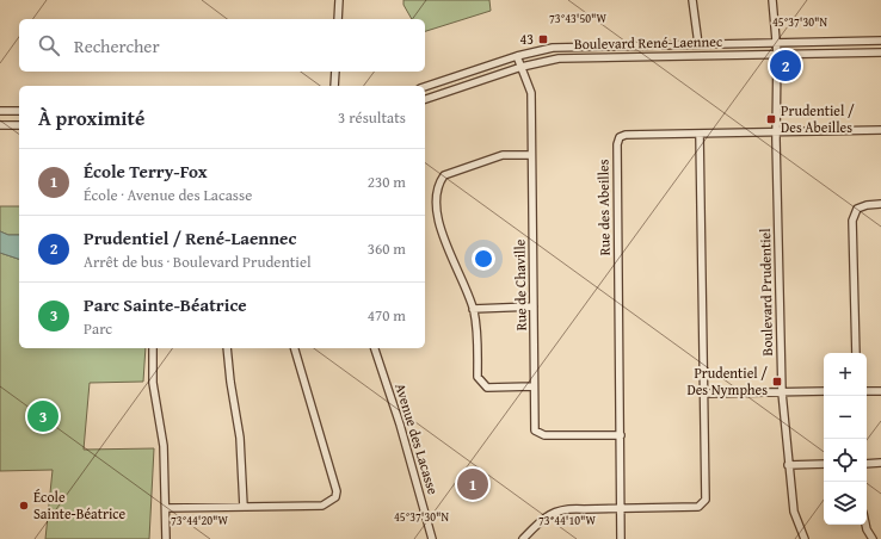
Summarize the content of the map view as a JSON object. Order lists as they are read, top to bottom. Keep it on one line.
{"streets":{"street":["Boulevard René-Laennec","Rue des Abeilles","Rue de Chaville","Boulevard Prudentiel","Avenue des Lacasse"]},"crossings":[["Boulevard René-Laennec","Rue de Chaville"],["Boulevard René-Laennec","Boulevard Prudentiel"],["Rue des Abeilles","Rue de Chaville"],["Rue des Abeilles","Boulevard Prudentiel"]],"places":{"transit":["43","Prudentiel / Des Abeilles","Prudentiel / Des Nymphes"],"other":["École Sainte-Béatrice"]},"page":{"search":"Rechercher","pins":["2","3","1"],"heading":["À proximité","3 résultats"],"list":[{"mark":"1","name":"École Terry-Fox","note":"École · Avenue des Lacasse","value":"230 m"},{"mark":"2","name":"Prudentiel / René-Laennec","note":"Arrêt de bus · Boulevard Prudentiel","value":"360 m"},{"mark":"3","name":"Parc Sainte-Béatrice","note":"Parc","value":"470 m"}],"map_buttons":["+","−"]},"coordinates":["73°43'50\"W","45°37'30\"N","73°44'20\"W","73°44'10\"W"]}
